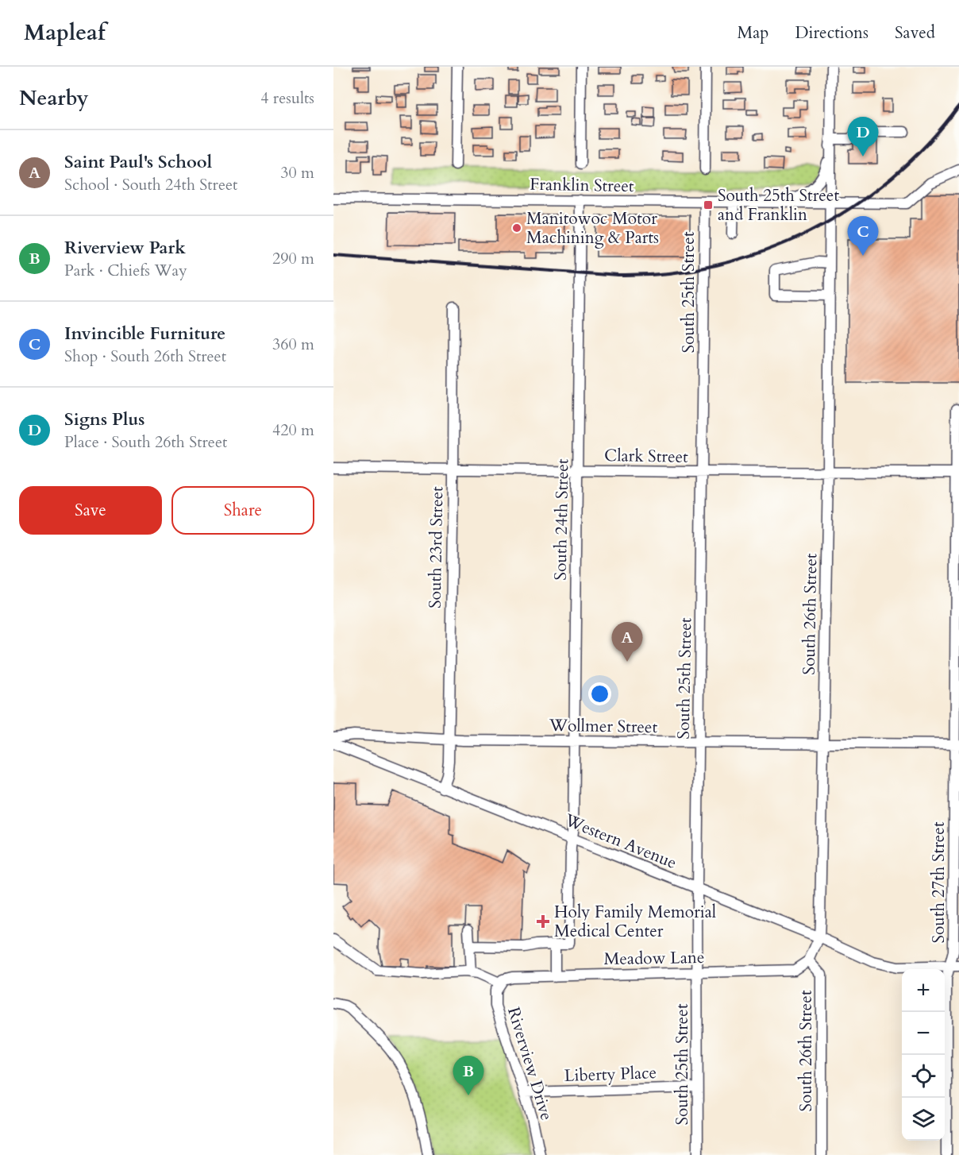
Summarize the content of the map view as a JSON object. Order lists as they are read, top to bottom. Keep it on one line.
{"streets":{"street":["Franklin Street","South 25th Street","Clark Street","South 24th Street","South 23rd Street","South 26th Street","Wollmer Street","Western Avenue","South 27th Street","Meadow Lane","Riverview Drive","Liberty Place"]},"crossings":[["Franklin Street","South 25th Street"],["Franklin Street","South 24th Street"],["Franklin Street","South 26th Street"],["South 25th Street","Clark Street"],["South 25th Street","Wollmer Street"],["South 25th Street","Western Avenue"],["South 25th Street","Meadow Lane"],["South 25th Street","Liberty Place"],["Clark Street","South 24th Street"],["Clark Street","South 23rd Street"],["Clark Street","South 26th Street"],["Clark Street","South 27th Street"],["South 24th Street","Wollmer Street"],["South 24th Street","Western Avenue"],["South 23rd Street","Wollmer Street"],["South 23rd Street","Western Avenue"],["South 26th Street","Wollmer Street"],["South 26th Street","Western Avenue"],["South 26th Street","Meadow Lane"],["Wollmer Street","South 27th Street"],["Western Avenue","South 27th Street"],["Meadow Lane","Riverview Drive"],["Riverview Drive","Liberty Place"]],"places":{"transit":["South 25th Street and Franklin"],"other":["Manitowoc Motor Machining & Parts"],"health":["Holy Family Memorial Medical Center"]},"page":{"header":"Mapleaf","nav":["Map","Directions","Saved"],"heading":["Nearby","4 results"],"pins":["D","C","A","B"],"list":[{"mark":"A","name":"Saint Paul's School","note":"School · South 24th Street","value":"30 m"},{"mark":"B","name":"Riverview Park","note":"Park · Chiefs Way","value":"290 m"},{"mark":"C","name":"Invincible Furniture","note":"Shop · South 26th Street","value":"360 m"},{"mark":"D","name":"Signs Plus","note":"Place · South 26th Street","value":"420 m"}],"buttons":["Save","Share"],"map_buttons":["+","−"]}}
